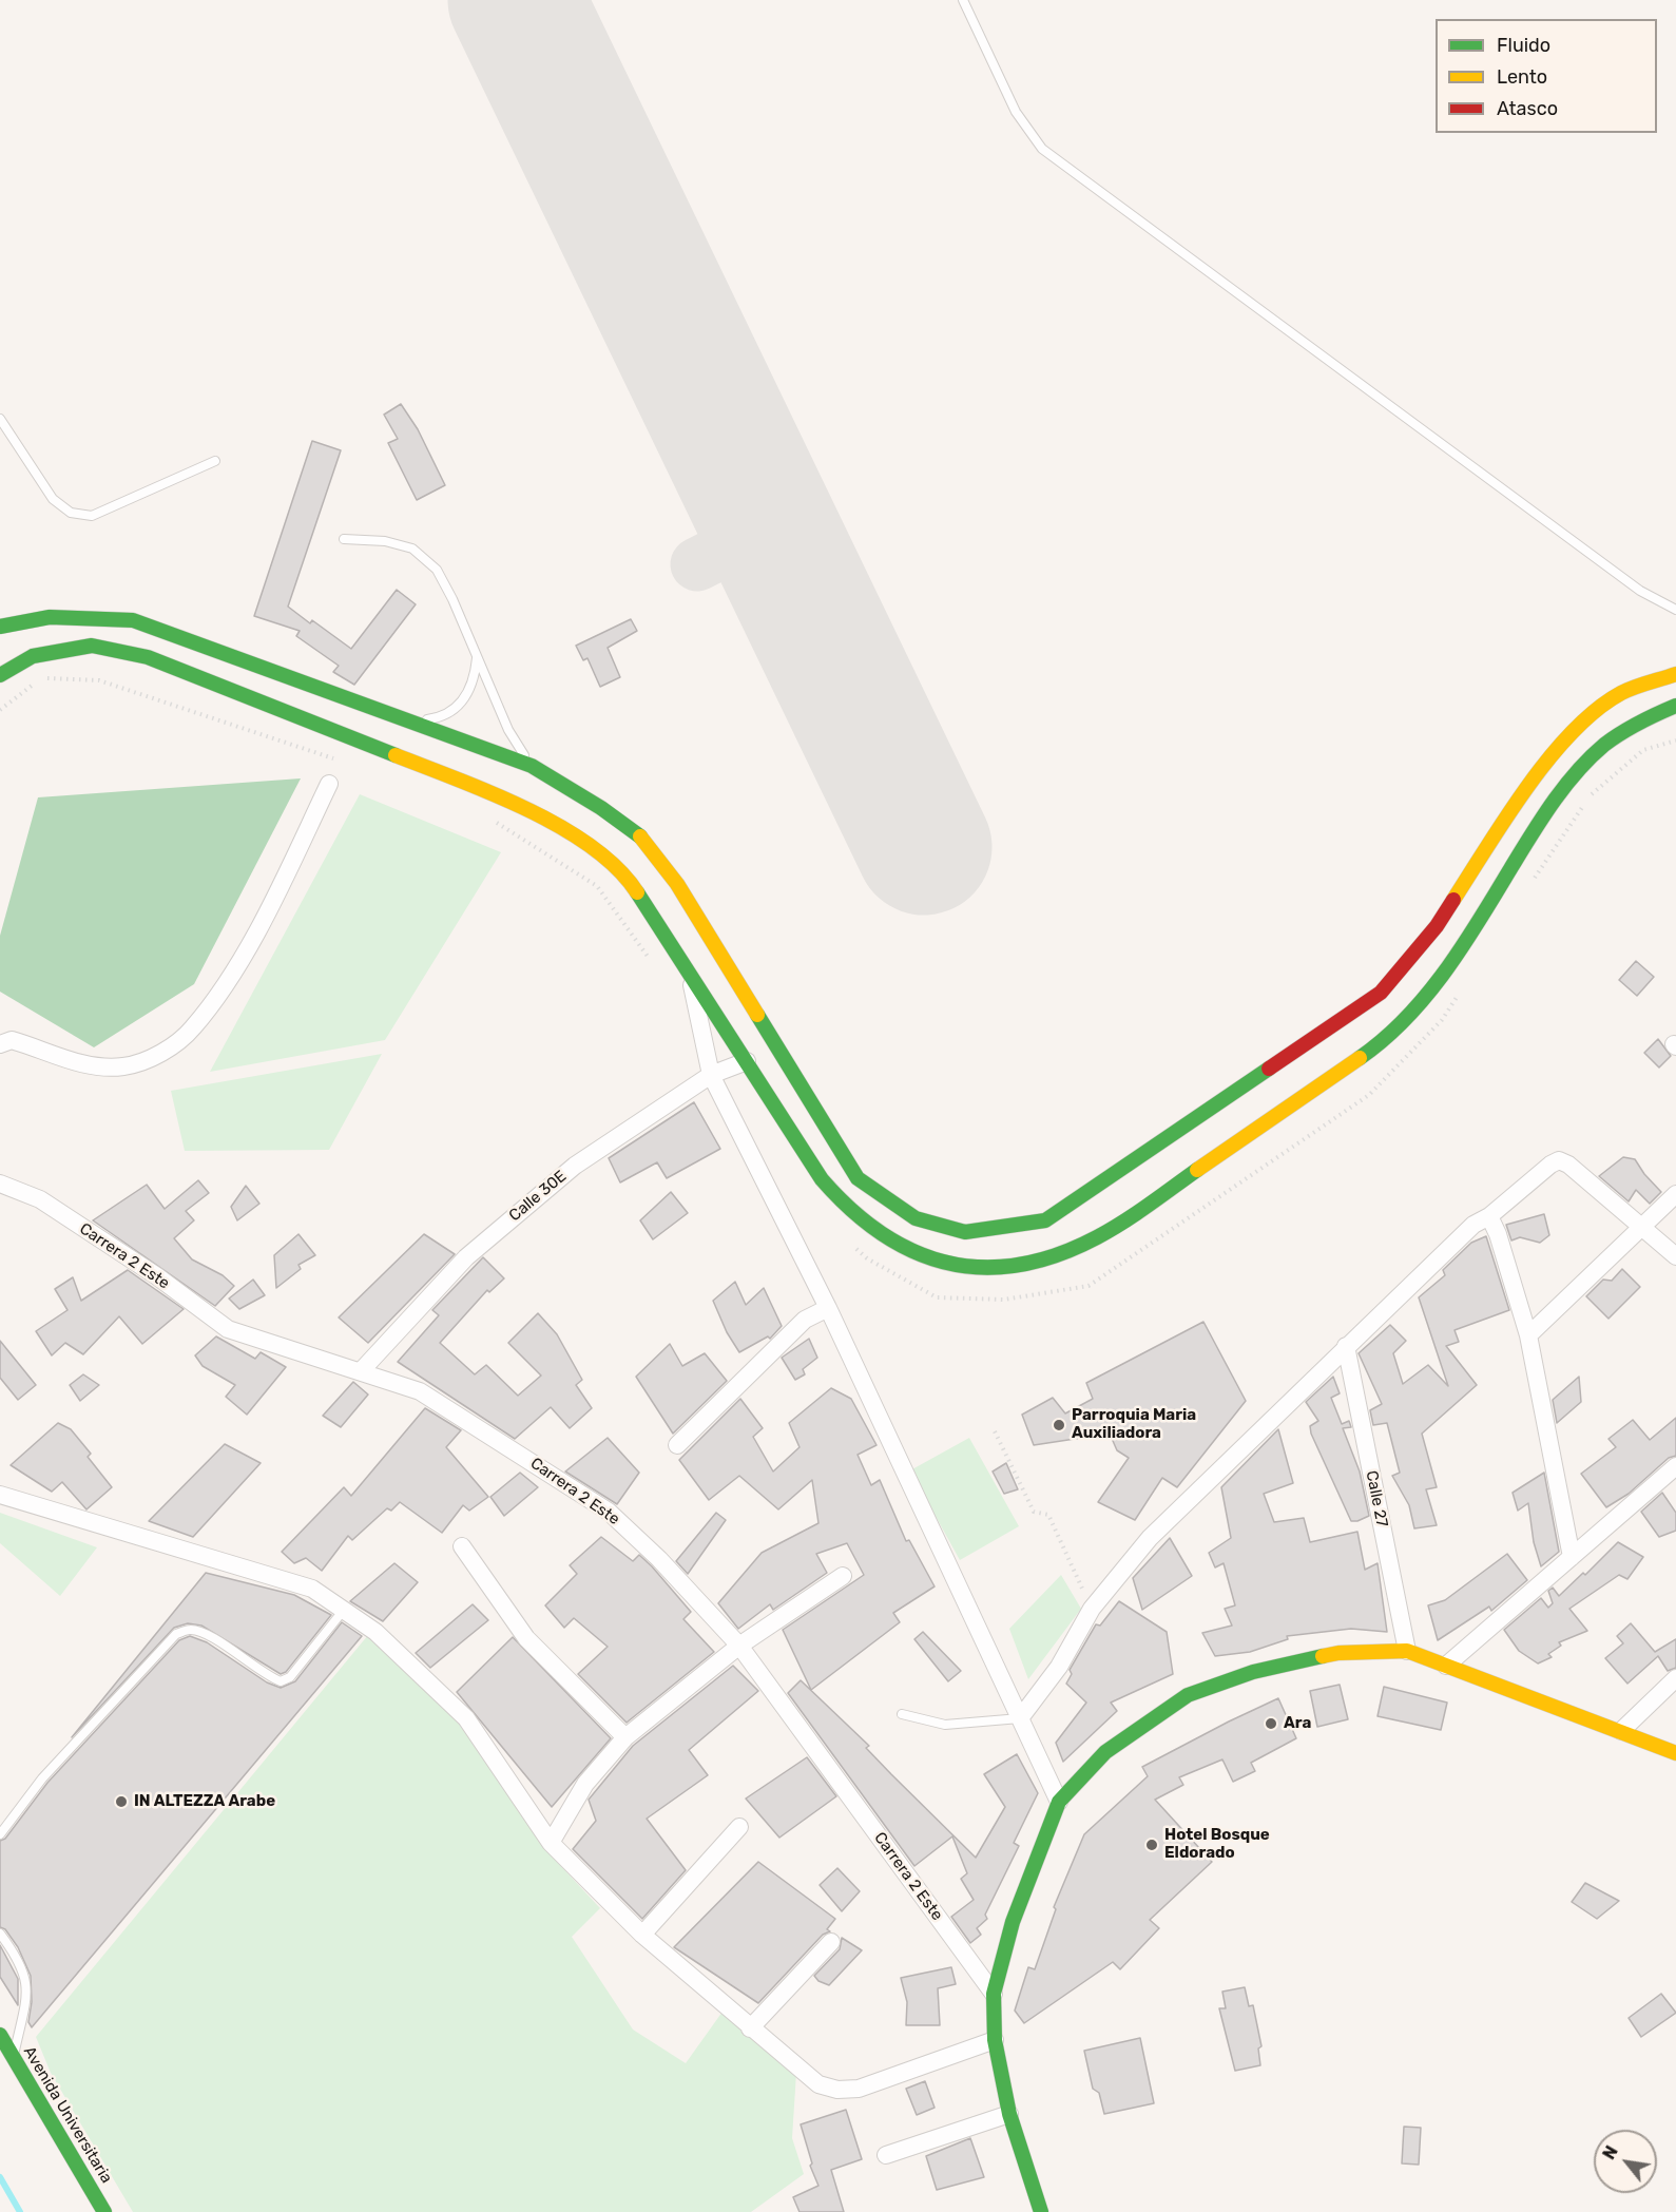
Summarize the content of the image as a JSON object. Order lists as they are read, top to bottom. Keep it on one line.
{"streets":{"main road":["Avenida Universitaria"],"street":["Calle 30E","Carrera 2 Este","Calle 27"]},"crossings":[["Calle 30E","Carrera 2 Este"]],"places":["Parroquia Maria Auxiliadora","Ara","IN ALTEZZA Arabe","Hotel Bosque Eldorado"],"legend":["Fluido","Lento","Atasco"],"north":"top left"}
